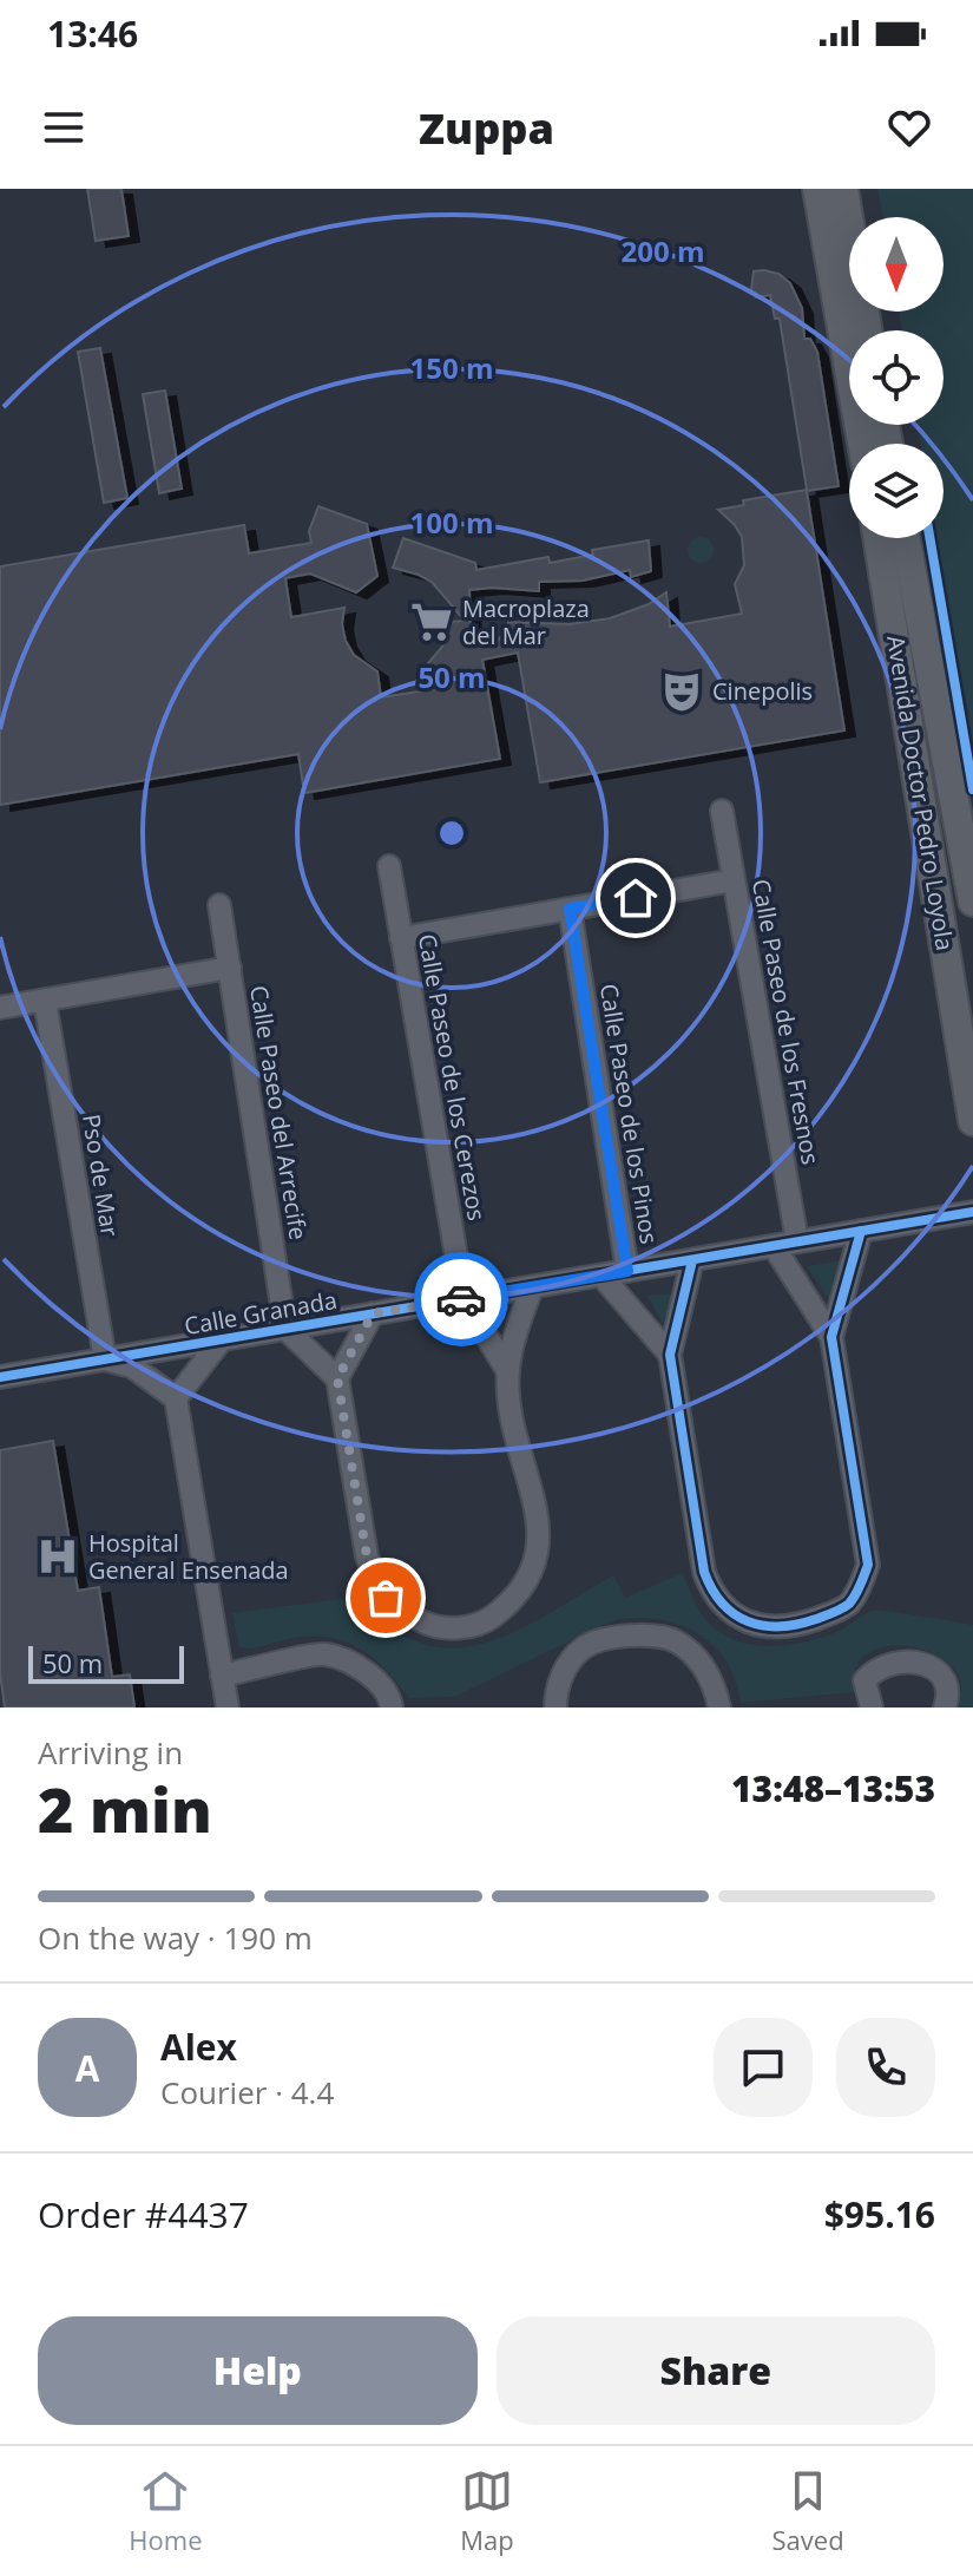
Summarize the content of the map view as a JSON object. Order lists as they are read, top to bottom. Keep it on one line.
{"streets":{"main road":["Avenida Doctor Pedro Loyola"],"street":["Calle Paseo de los Fresnos","Calle Paseo de los Cerezos","Calle Paseo del Arrecife","Calle Paseo de los Pinos","Pso de Mar","Calle Granada"]},"crossings":[["Calle Paseo de los Fresnos","Calle Granada"],["Calle Paseo de los Cerezos","Calle Granada"],["Calle Paseo del Arrecife","Calle Granada"],["Calle Paseo de los Pinos","Calle Granada"],["Pso de Mar","Calle Granada"]],"places":{"supermarket":["Macroplaza del Mar"],"theatre":["Cinepolis"],"hospital":["Hospital General Ensenada"]},"scale_bar":"50 m","north":"bottom","page":{"status":"13:46","header":"Zuppa","scale":"50 m","heading":["2 min","Arriving in","13:48–13:53"],"panel":["Alex","Courier · 4.4","Order #4437","$95.16"],"bar":"On the way · 190 m","round":"A","buttons":["Help","Share"],"tabs":["Home","Map","Saved"]},"rings":["200 m","150 m","100 m","50 m"]}
